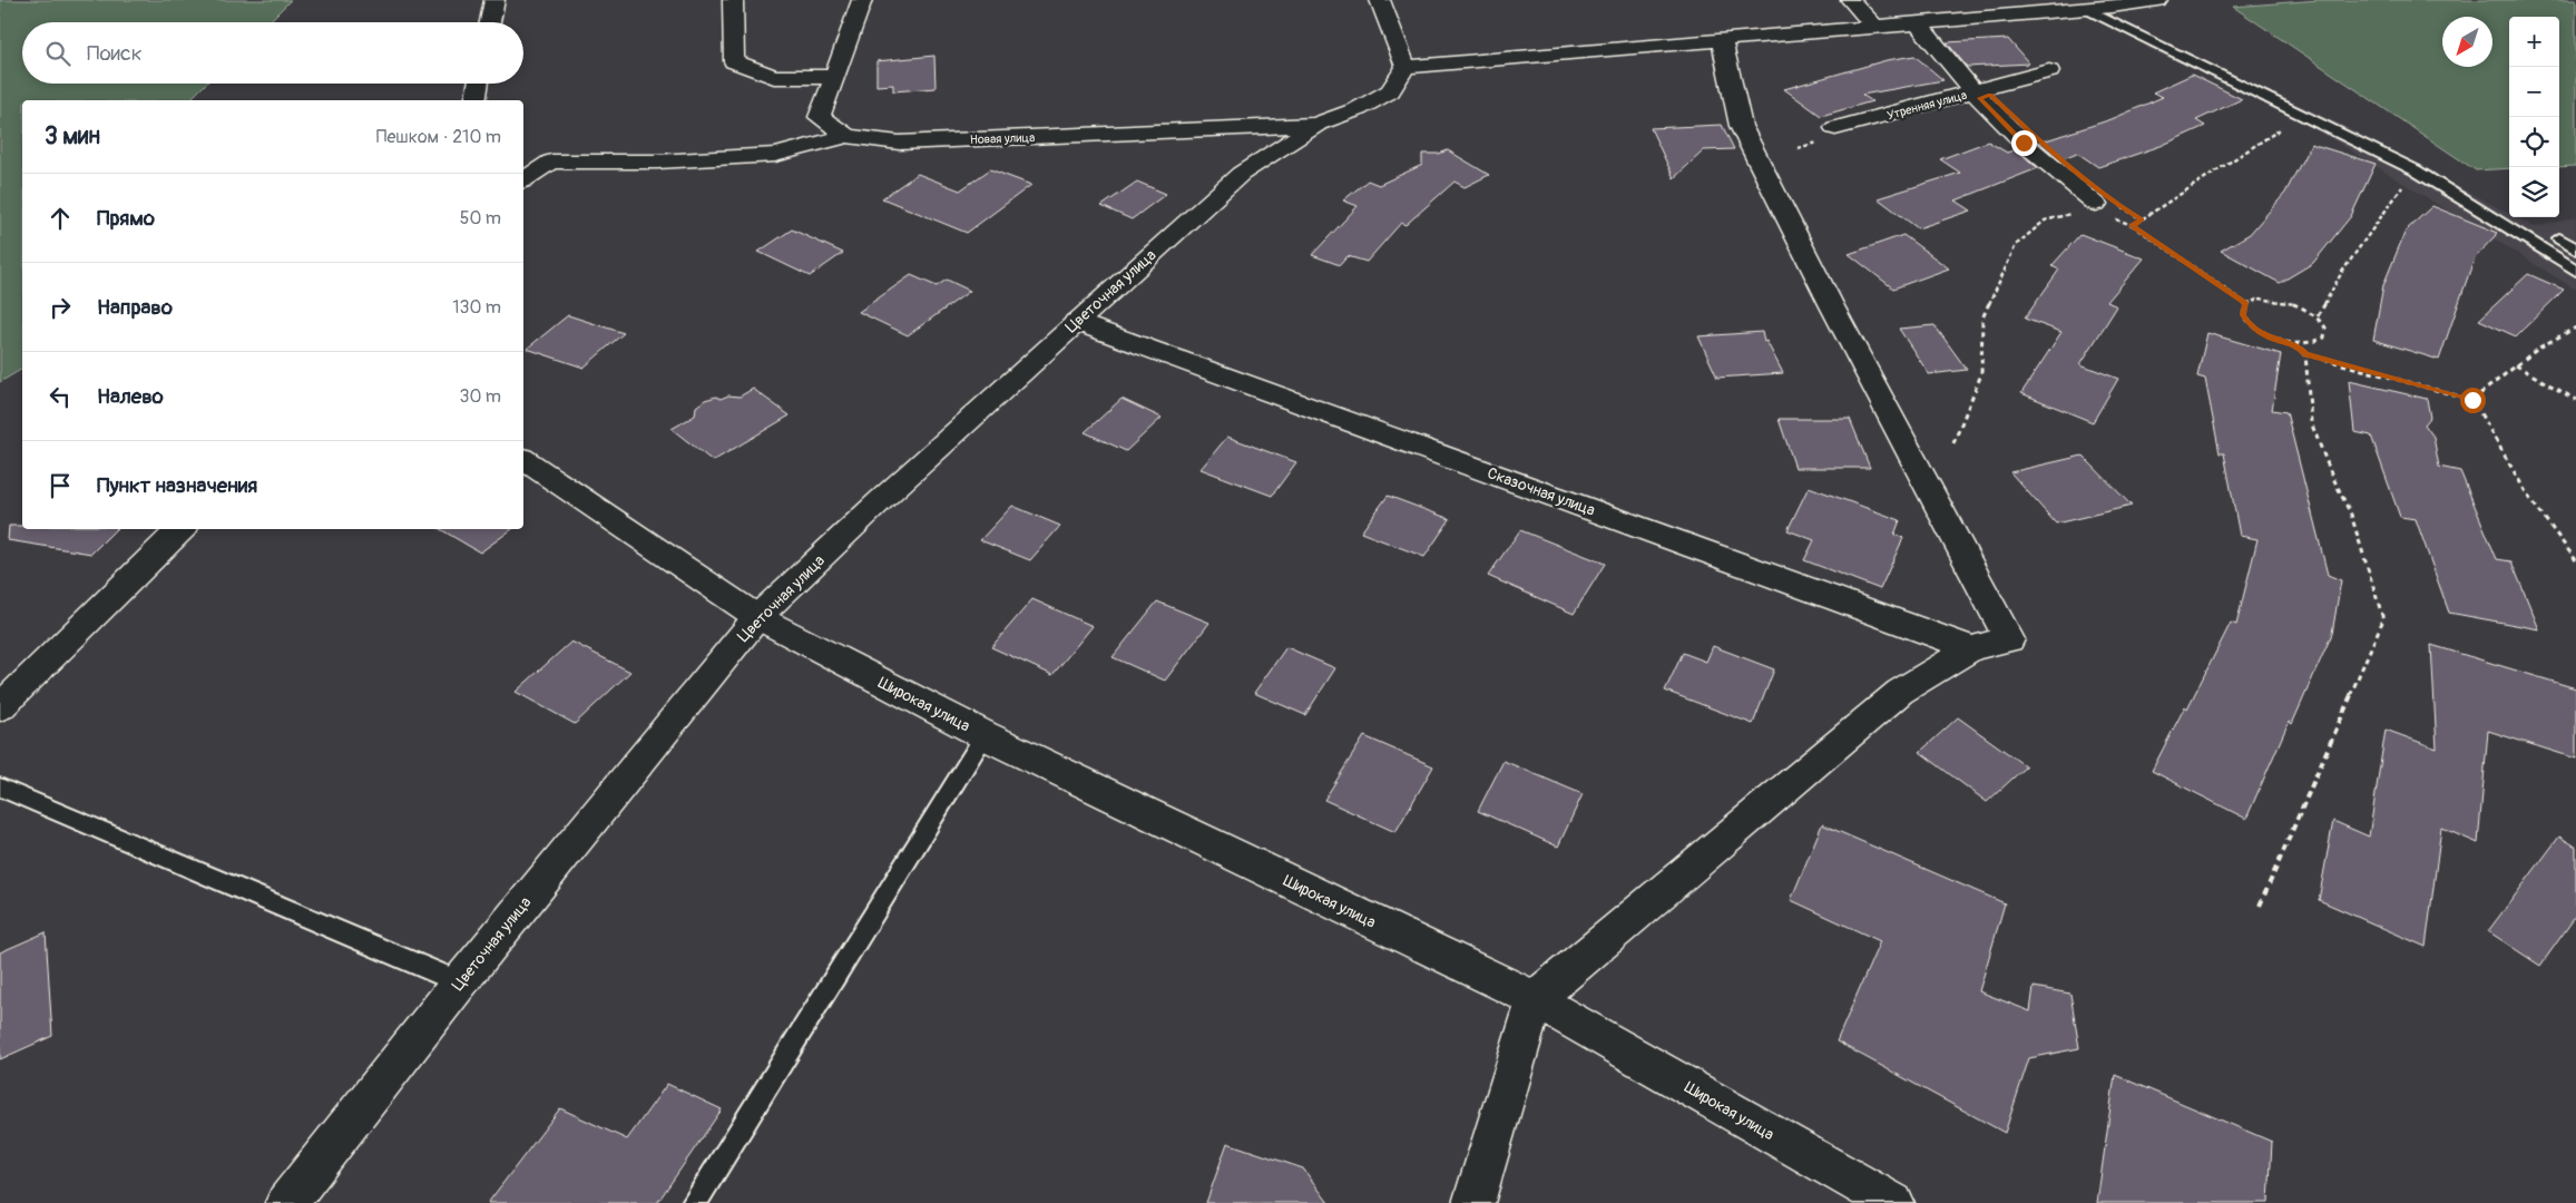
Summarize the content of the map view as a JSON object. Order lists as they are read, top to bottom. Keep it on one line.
{"streets":{"street":["Утренняя улица","Новая улица","Цветочная улица","Сказочная улица","Широкая улица"]},"crossings":[["Новая улица","Цветочная улица"],["Цветочная улица","Сказочная улица"],["Цветочная улица","Широкая улица"]],"north":"bottom left","page":{"map_buttons":["+","−"],"search":"Поиск","heading":["3 мин","Пешком · 210 m"],"list":[["Прямо","50 m"],["Направо","130 m"],["Налево","30 m"],"Пункт назначения"]}}
